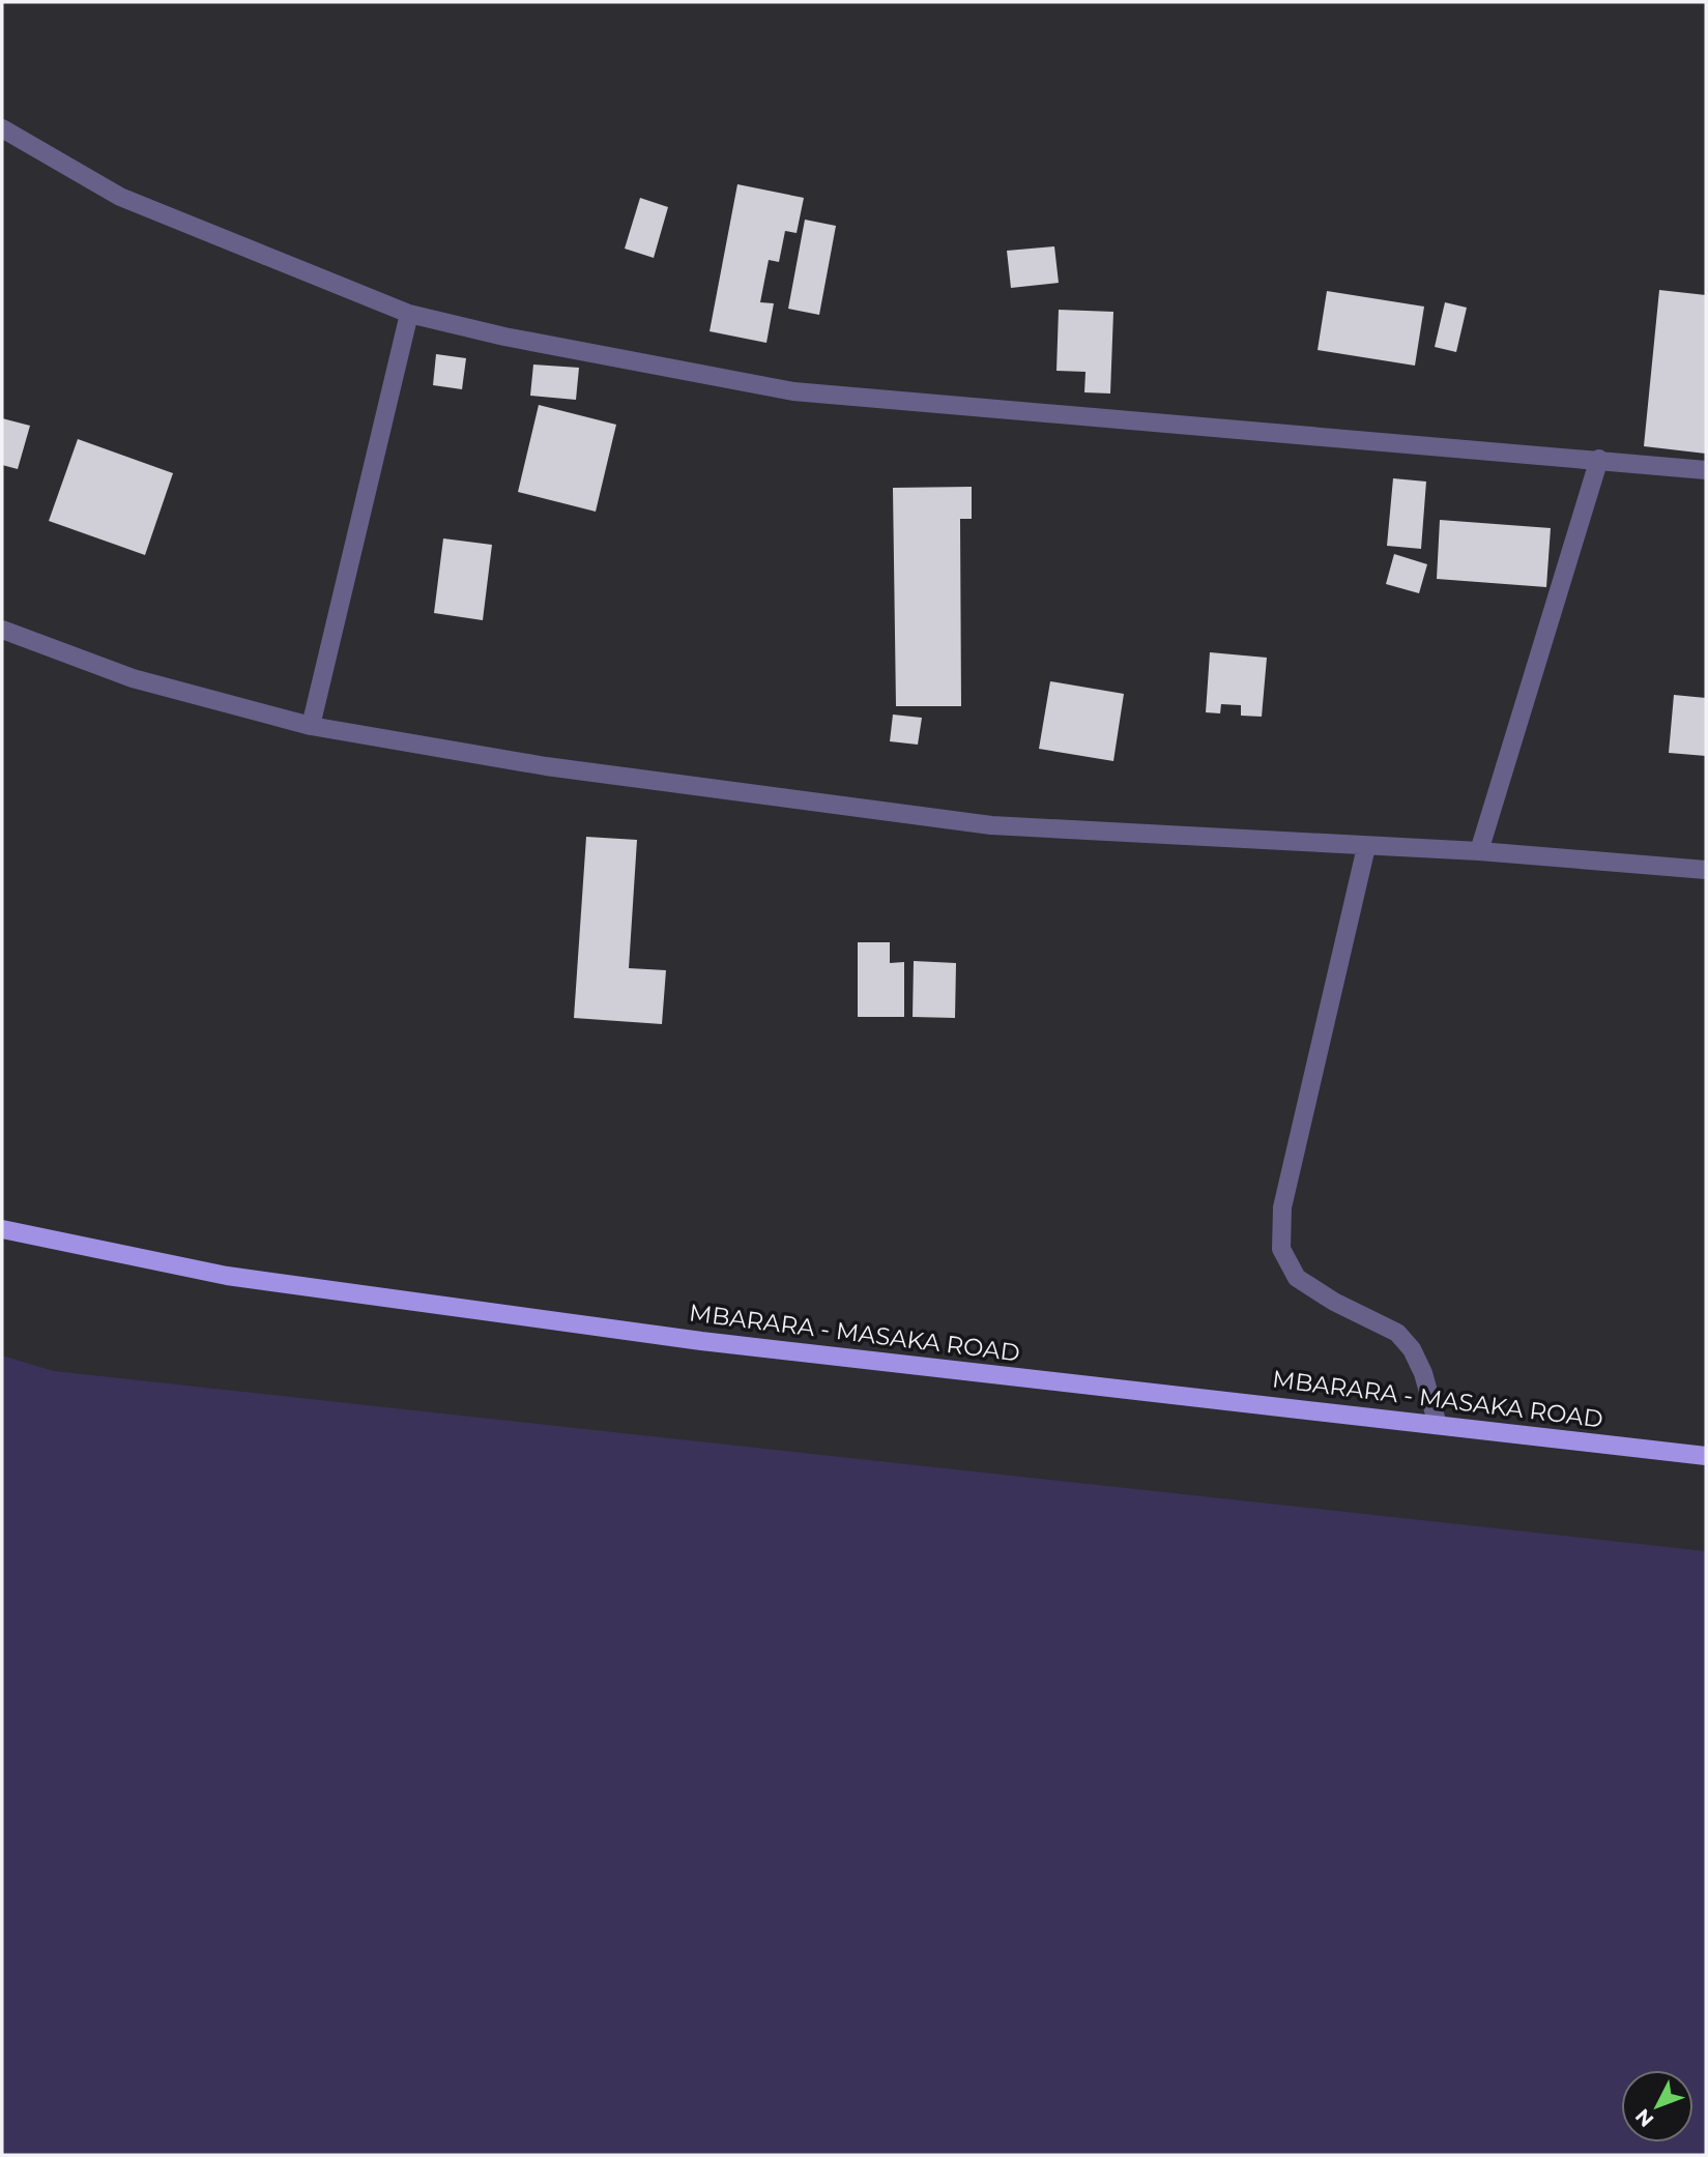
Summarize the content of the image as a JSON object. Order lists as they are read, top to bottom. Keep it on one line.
{"streets":{"main road":["MBARARA - MASAKA ROAD"]},"north":"bottom left"}
